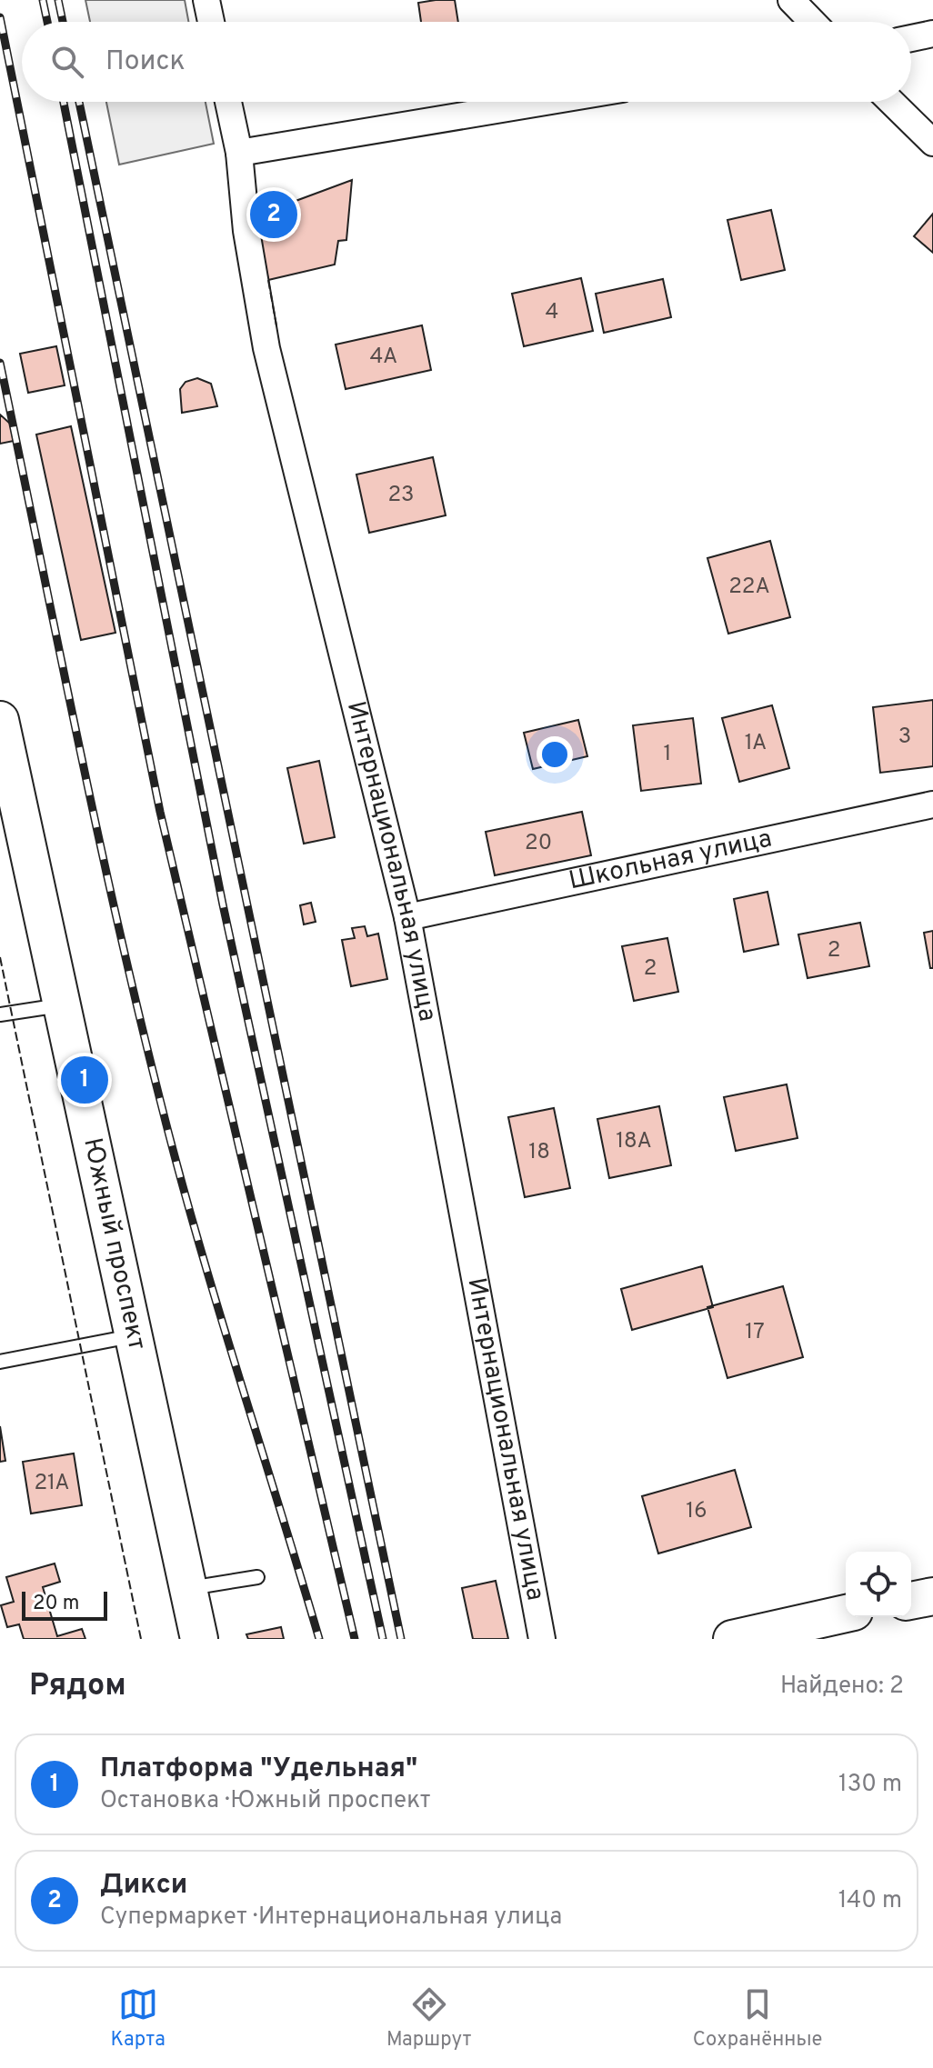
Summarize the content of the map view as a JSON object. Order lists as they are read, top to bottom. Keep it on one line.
{"streets":{"main road":["Южный проспект"],"street":["Школьная улица","Интернациональная улица"]},"crossings":[["Школьная улица","Интернациональная улица"]],"house_numbers":["4","4А","23","22А","3","1А","1","20","2","2","18А","18","17","21А","16"],"scale_bar":"20 m","page":{"search":"Поиск","pins":["2","1"],"scale":"20 m","heading":["Рядом","Найдено: 2"],"list":[{"mark":"1","name":"Платформа \"Удельная\"","note":"Остановка · Южный проспект","value":"130 m"},{"mark":"2","name":"Дикси","note":"Супермаркет · Интернациональная улица","value":"140 m"}],"nav":["Карта","Маршрут","Сохранённые"]}}
